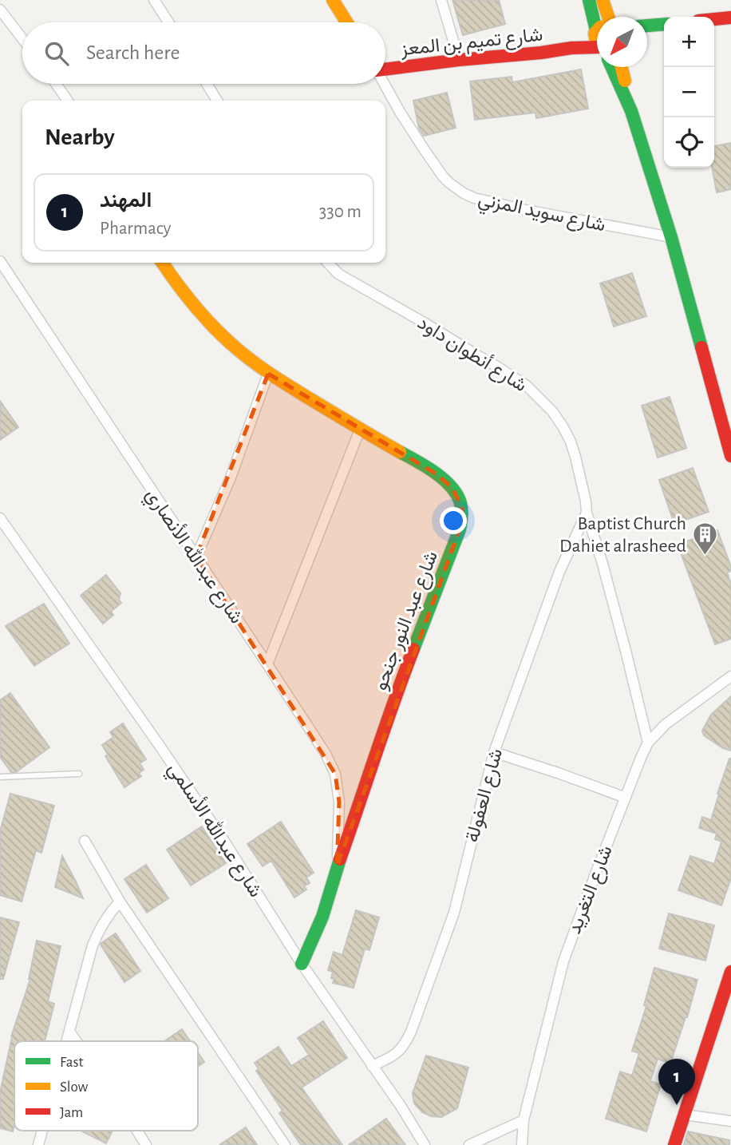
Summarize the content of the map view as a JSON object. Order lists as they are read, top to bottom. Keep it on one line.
{"streets":{"street":["شارع تميم بن المعز","شارع سويد المزني","شارع أنطوان داود","شارع عبدالله الأنصاري","شارع عبد النور جنحو","شارع العفولة","شارع عبدالله الأسلمي","شارع التغريد"]},"crossings":[["شارع أنطوان داود","شارع العفولة"],["شارع أنطوان داود","شارع التغريد"],["شارع عبدالله الأنصاري","شارع عبد النور جنحو"],["شارع عبد النور جنحو","شارع عبدالله الأسلمي"],["شارع العفولة","شارع عبدالله الأسلمي"]],"places":{"building":["Baptist Church Dahiet alrasheed"]},"legend":["Fast","Slow","Jam"],"north":"bottom left","page":{"map_buttons":["+","−"],"search":"Search here","heading":"Nearby","list":[{"mark":"1","name":"المهند","note":"Pharmacy","value":"330 m"}],"pins":"1"}}
